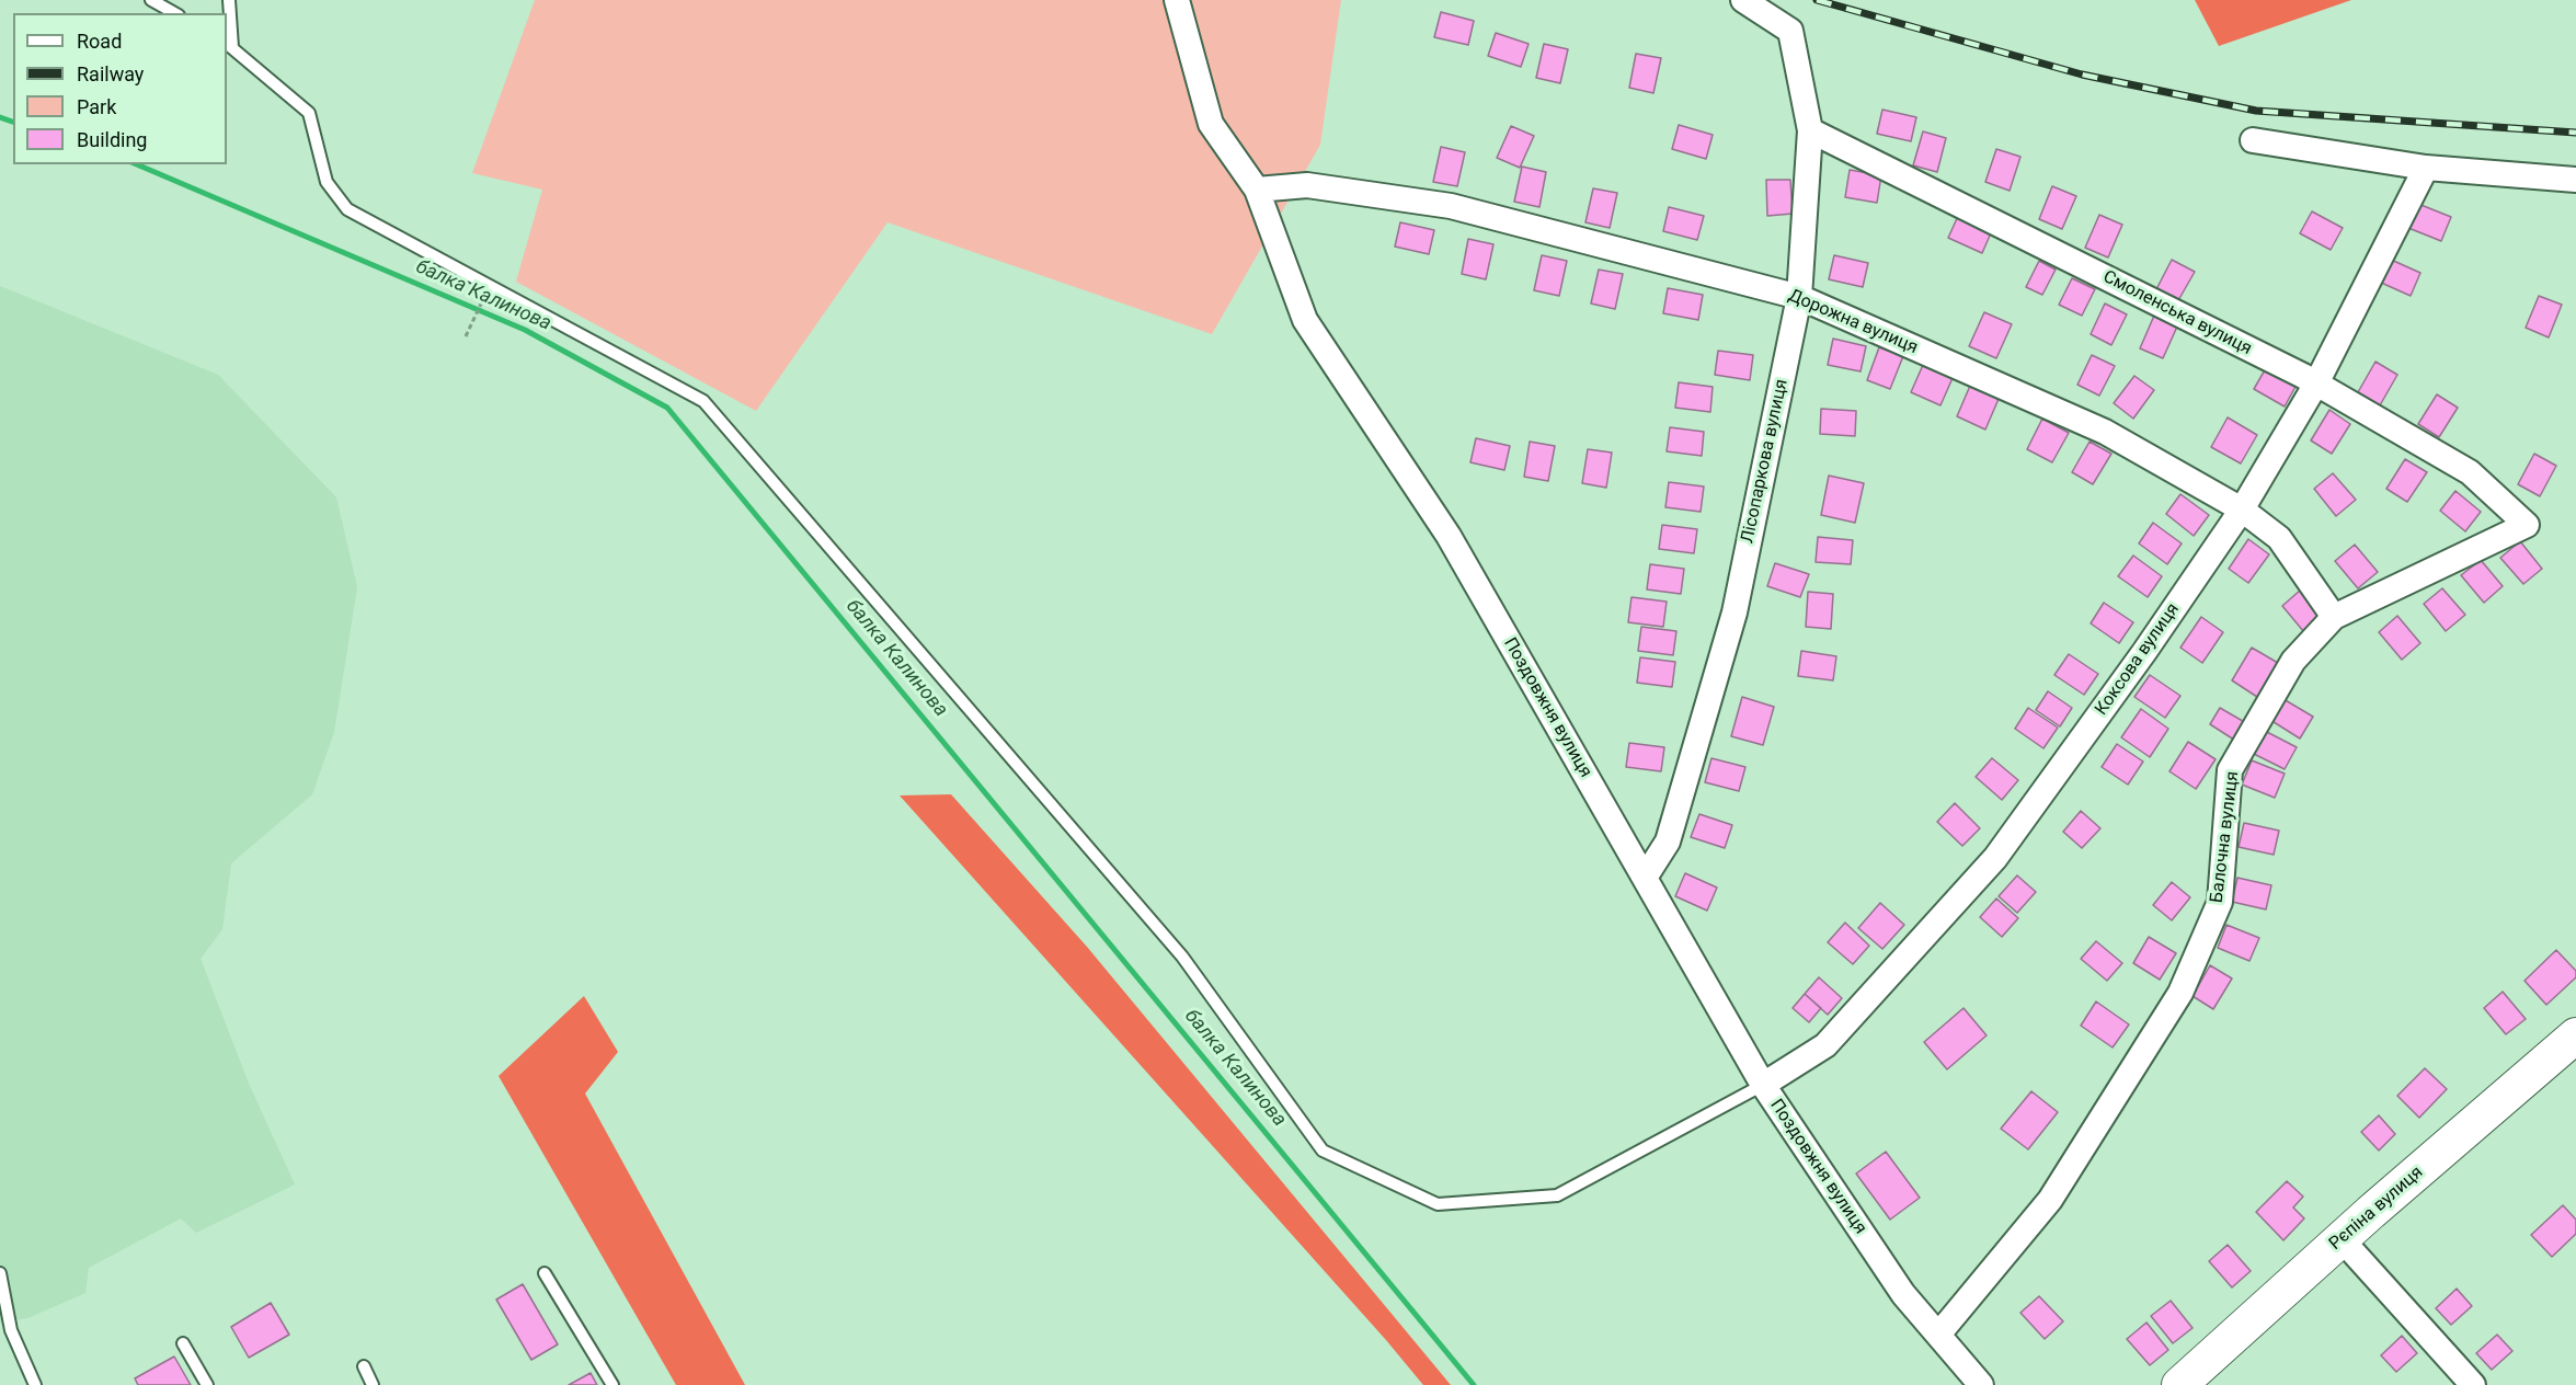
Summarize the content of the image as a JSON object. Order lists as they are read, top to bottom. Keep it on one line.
{"streets":{"street":["Смоленська вулиця","Дорожна вулиця","Лісопаркова вулиця","Коксова вулиця","Поздовжня вулиця","Балочна вулиця","Рєпіна вулиця"]},"crossings":[["Смоленська вулиця","Лісопаркова вулиця"],["Смоленська вулиця","Коксова вулиця"],["Смоленська вулиця","Балочна вулиця"],["Дорожна вулиця","Лісопаркова вулиця"],["Дорожна вулиця","Коксова вулиця"],["Дорожна вулиця","Поздовжня вулиця"],["Дорожна вулиця","Балочна вулиця"],["Лісопаркова вулиця","Поздовжня вулиця"],["Коксова вулиця","Поздовжня вулиця"],["Поздовжня вулиця","Балочна вулиця"]],"water":["балка Калинова"],"legend":["Road","Railway","Park","Building"]}
